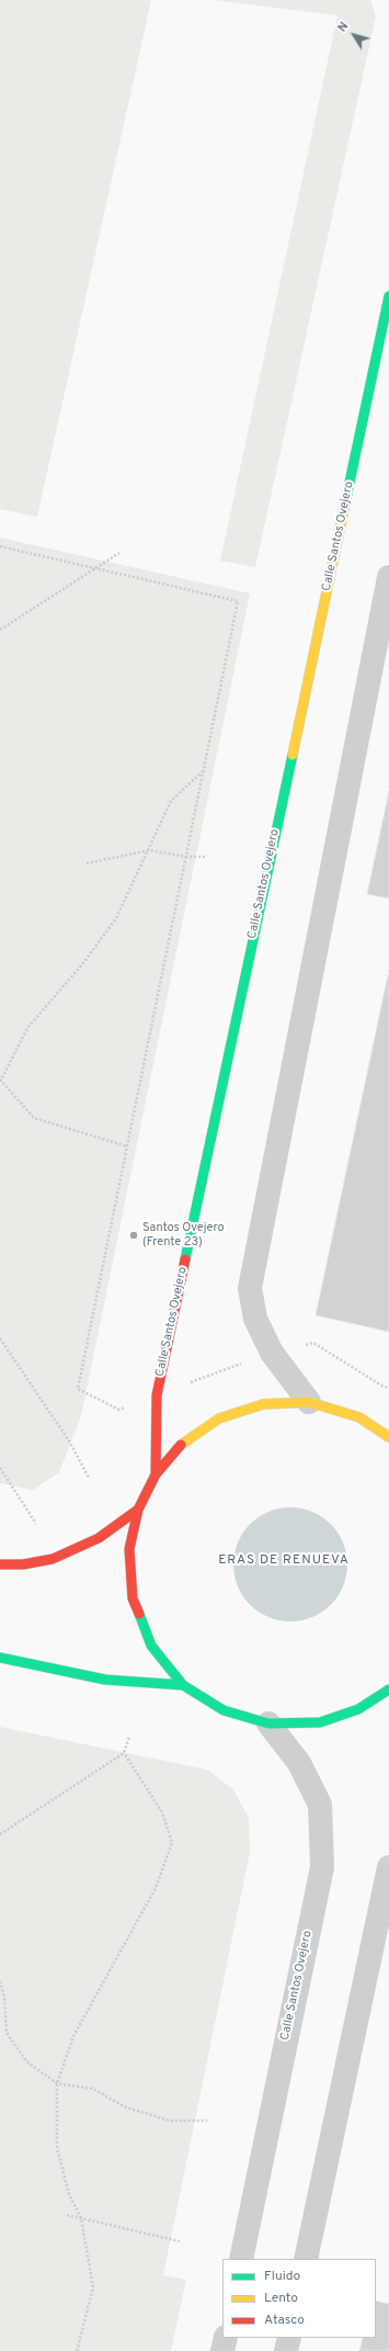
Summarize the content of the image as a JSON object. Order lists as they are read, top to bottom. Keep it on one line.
{"streets":{"street":["Calle Santos Ovejero"]},"districts":["ERAS DE RENUEVA"],"places":["Santos Ovejero (Frente 23)"],"legend":["Fluido","Lento","Atasco"],"north":"top left"}
